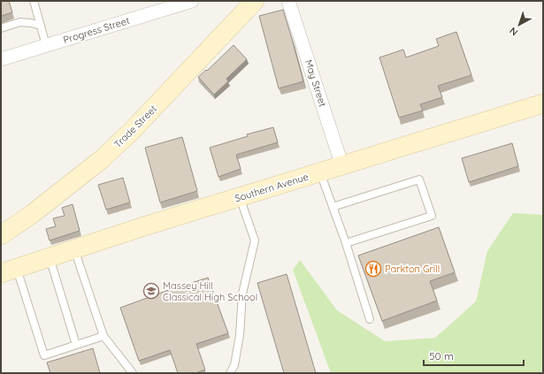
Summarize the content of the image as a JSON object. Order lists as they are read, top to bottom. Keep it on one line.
{"streets":{"main road":["Trade Street","Southern Avenue"],"street":["Progress Street","May Street"]},"crossings":[["May Street","Southern Avenue"]],"places":{"restaurant":["Parkton Grill"],"school or university":["Massey Hill Classical High School"]},"scale_bar":"50 m","north":"bottom left"}
